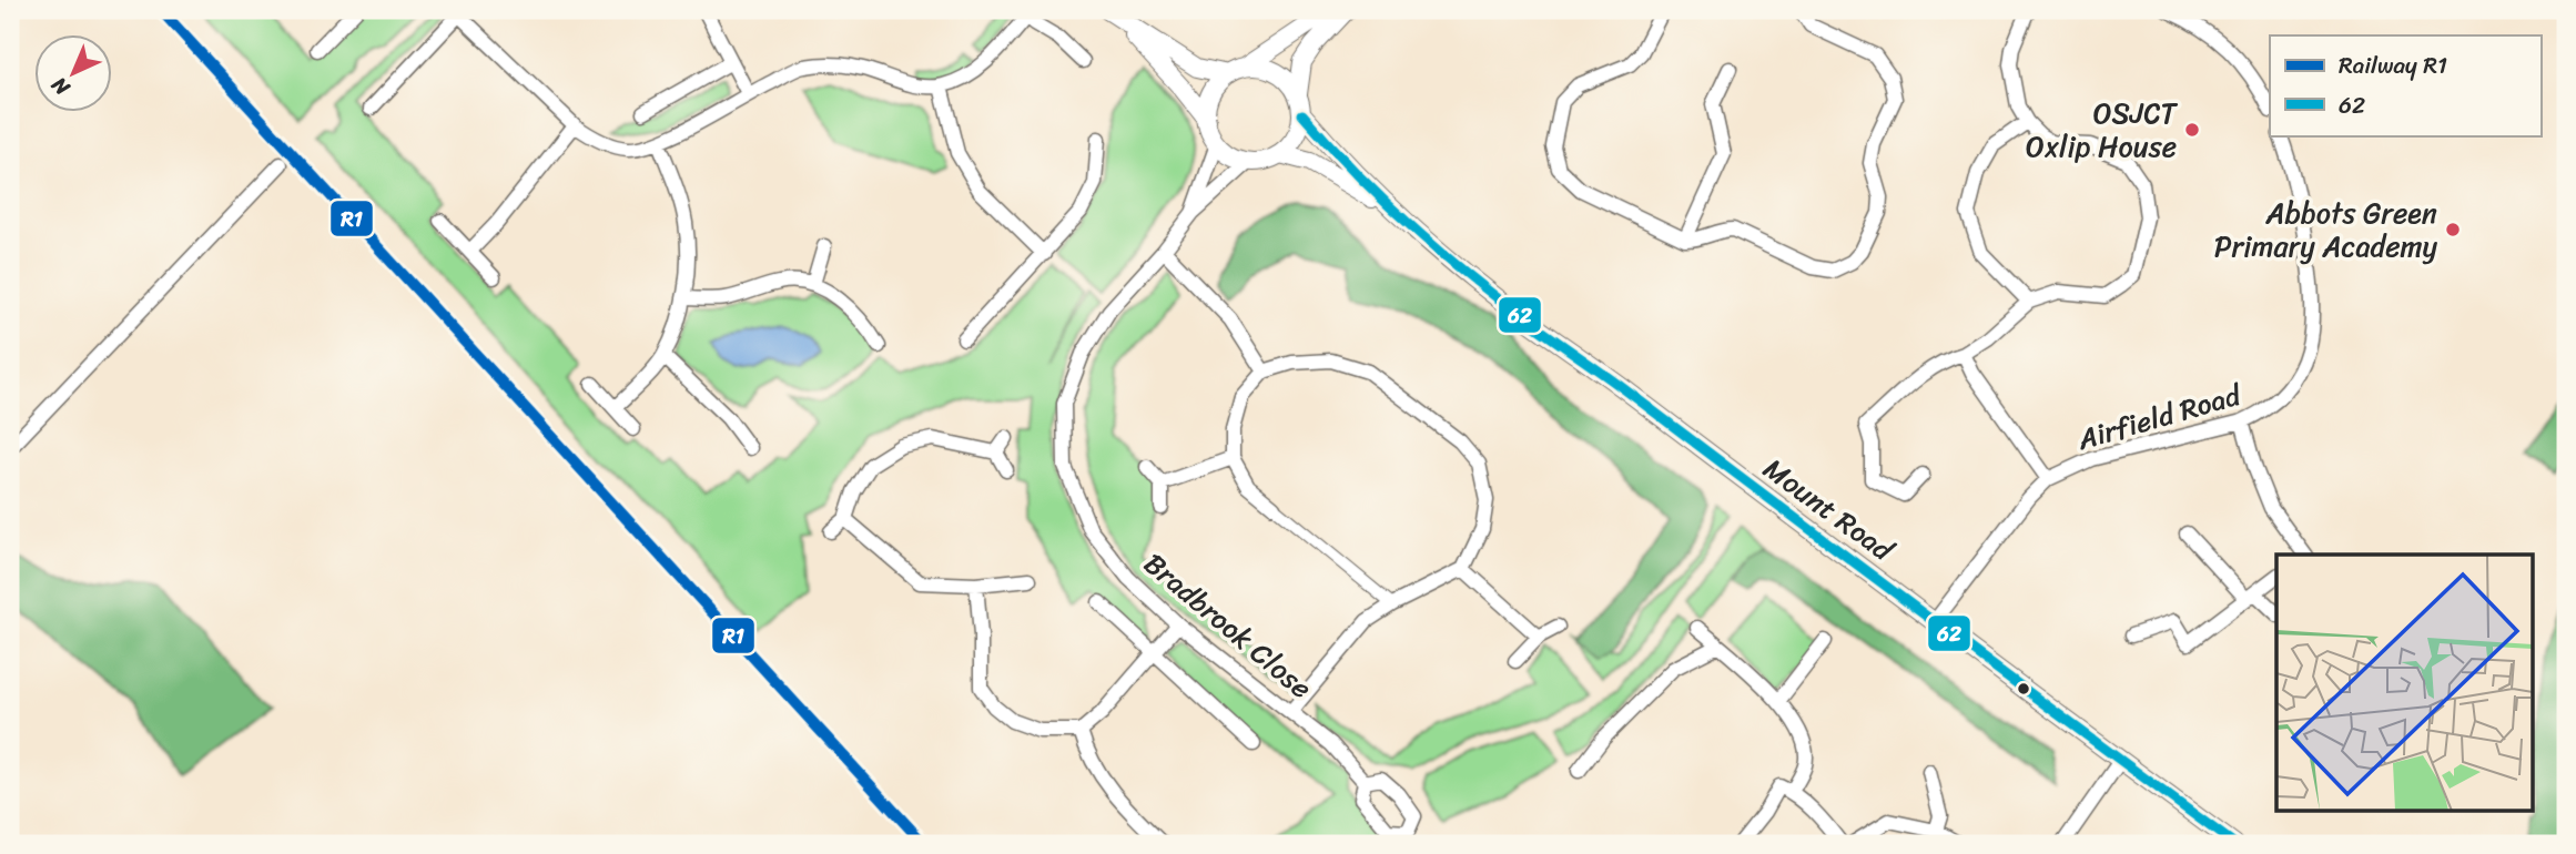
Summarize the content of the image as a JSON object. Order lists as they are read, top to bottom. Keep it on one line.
{"streets":{"street":["Airfield Road","Mount Road","Bradbrook Close"]},"crossings":[["Airfield Road","Mount Road"],["Mount Road","Bradbrook Close"]],"places":["OSJCT Oxlip House","Abbots Green Primary Academy"],"lines":["rail line R1","transit line 62"],"legend":["Railway R1","62"],"north":"bottom left"}
